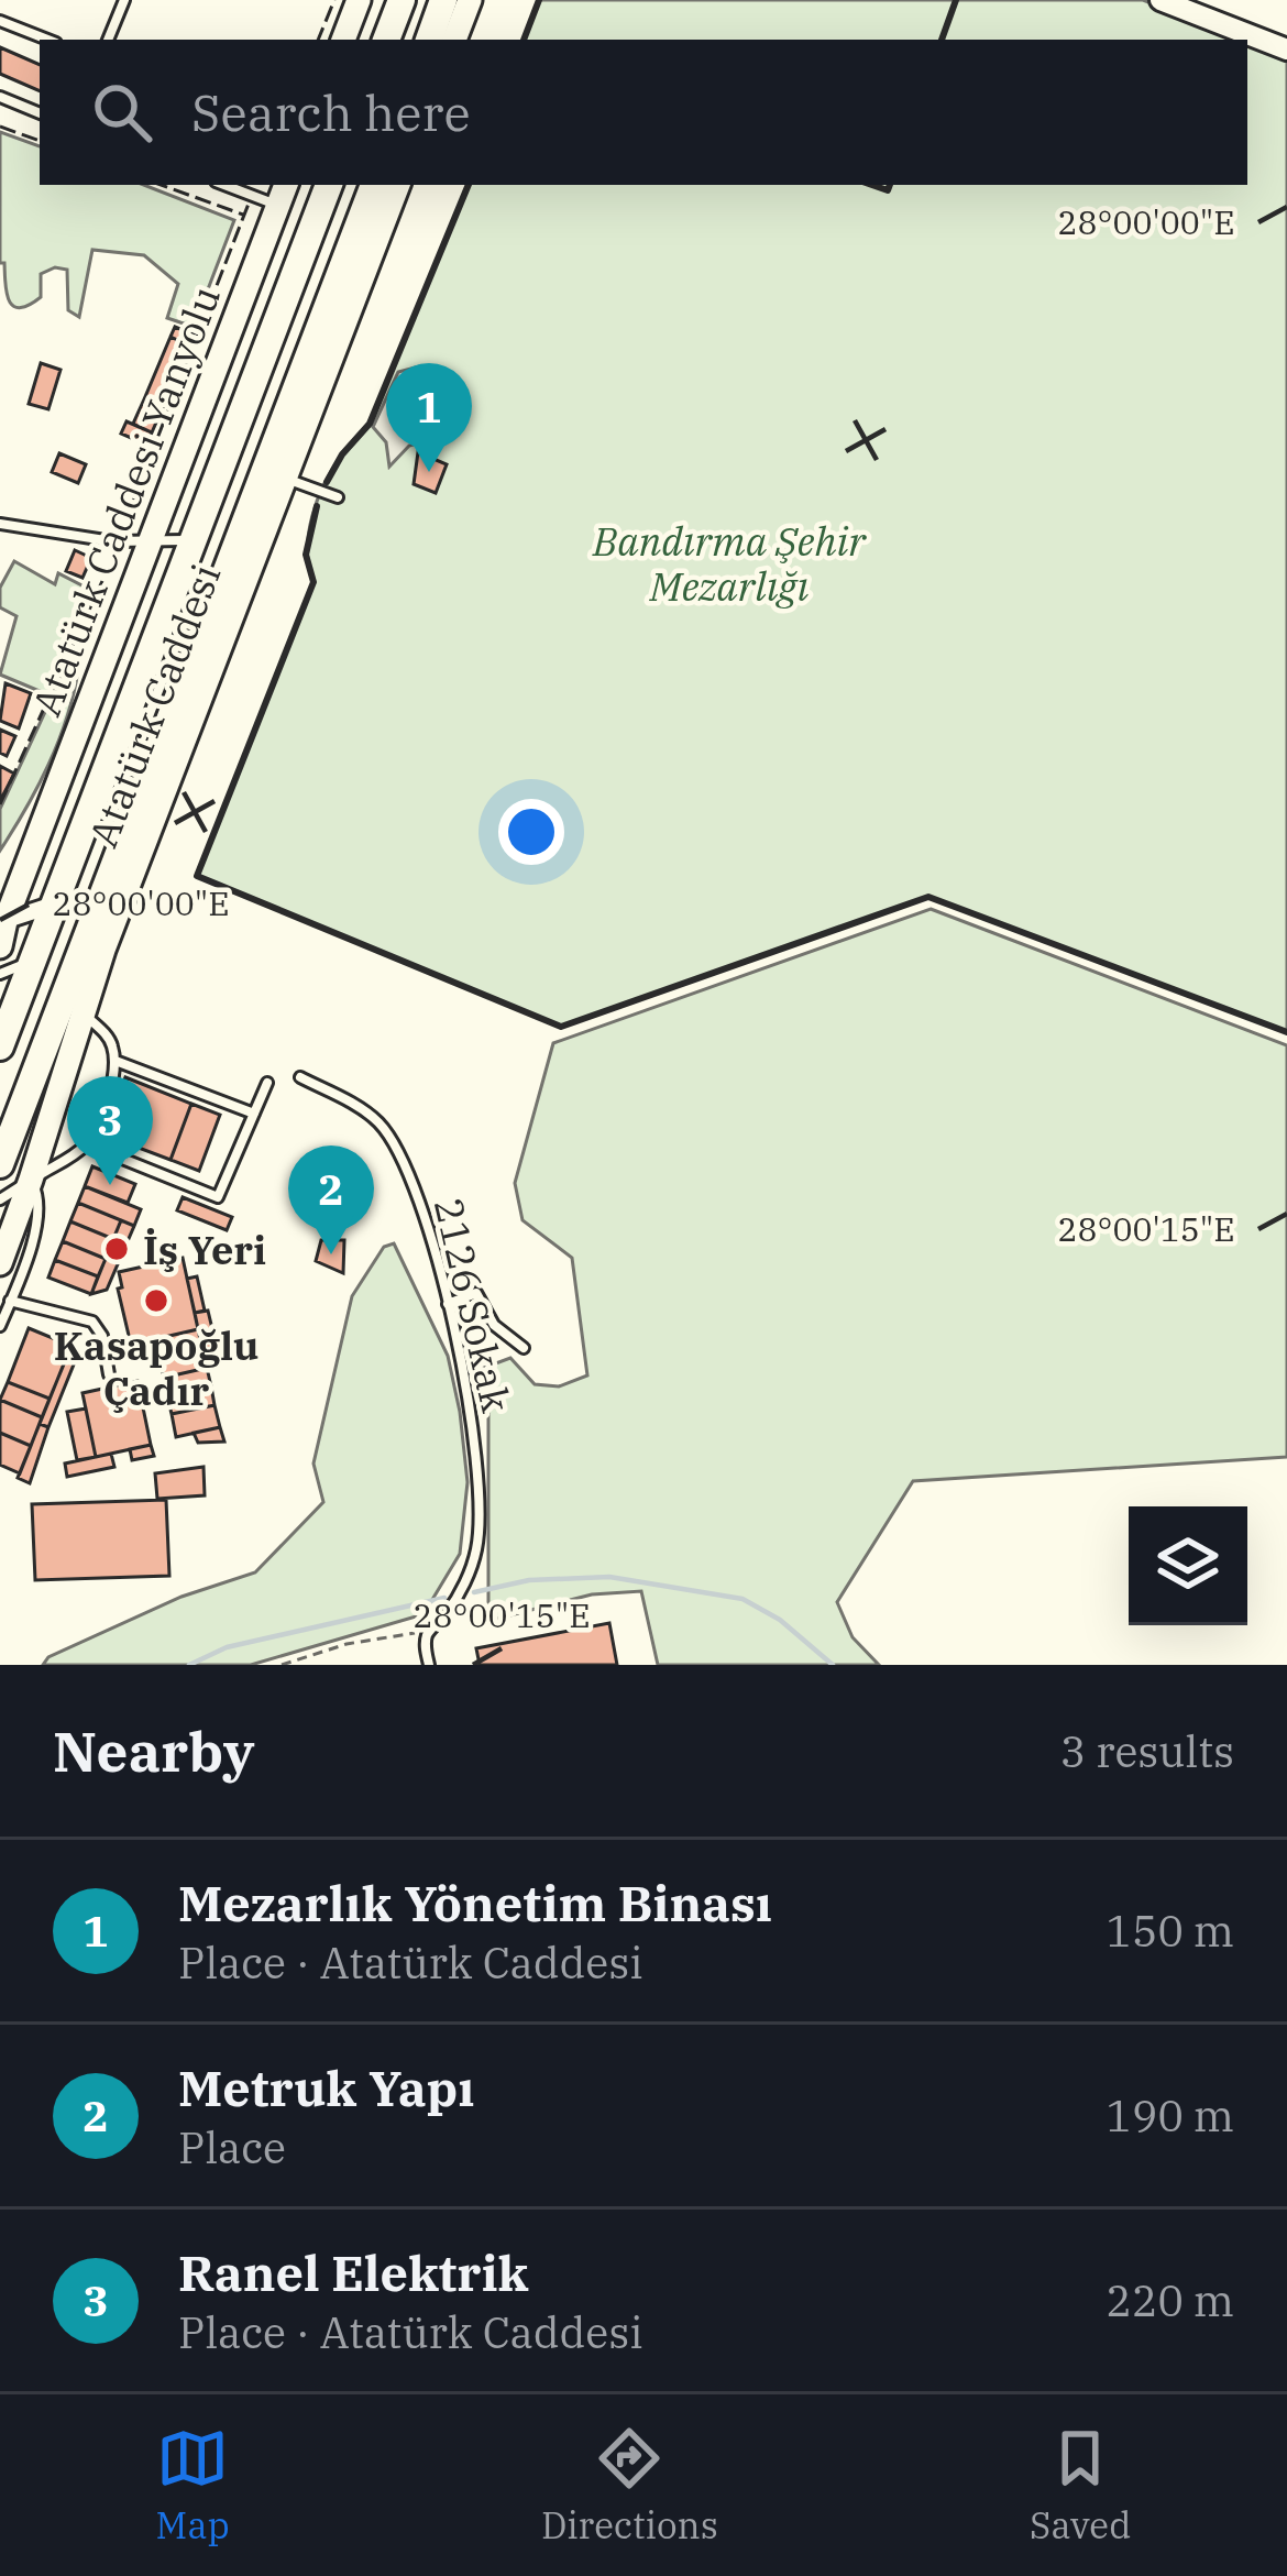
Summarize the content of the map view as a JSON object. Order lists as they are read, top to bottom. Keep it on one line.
{"streets":{"highway":["Atatürk Caddesi"],"main road":["Atatürk Caddesi Yanyolu"],"lane":["2126 Sokak"]},"parks":["Bandırma Şehir Mezarlığı"],"places":["İş Yeri","Kasapoğlu Çadır"],"page":{"search":"Search here","pins":["1","3","2"],"heading":["Nearby","3 results"],"list":[{"mark":"1","name":"Mezarlık Yönetim Binası","note":"Place · Atatürk Caddesi","value":"150 m"},{"mark":"2","name":"Metruk Yapı","note":"Place","value":"190 m"},{"mark":"3","name":"Ranel Elektrik","note":"Place · Atatürk Caddesi","value":"220 m"}],"nav":["Map","Directions","Saved"]},"coordinates":["28°00'00\"E","28°00'15\"E"]}
